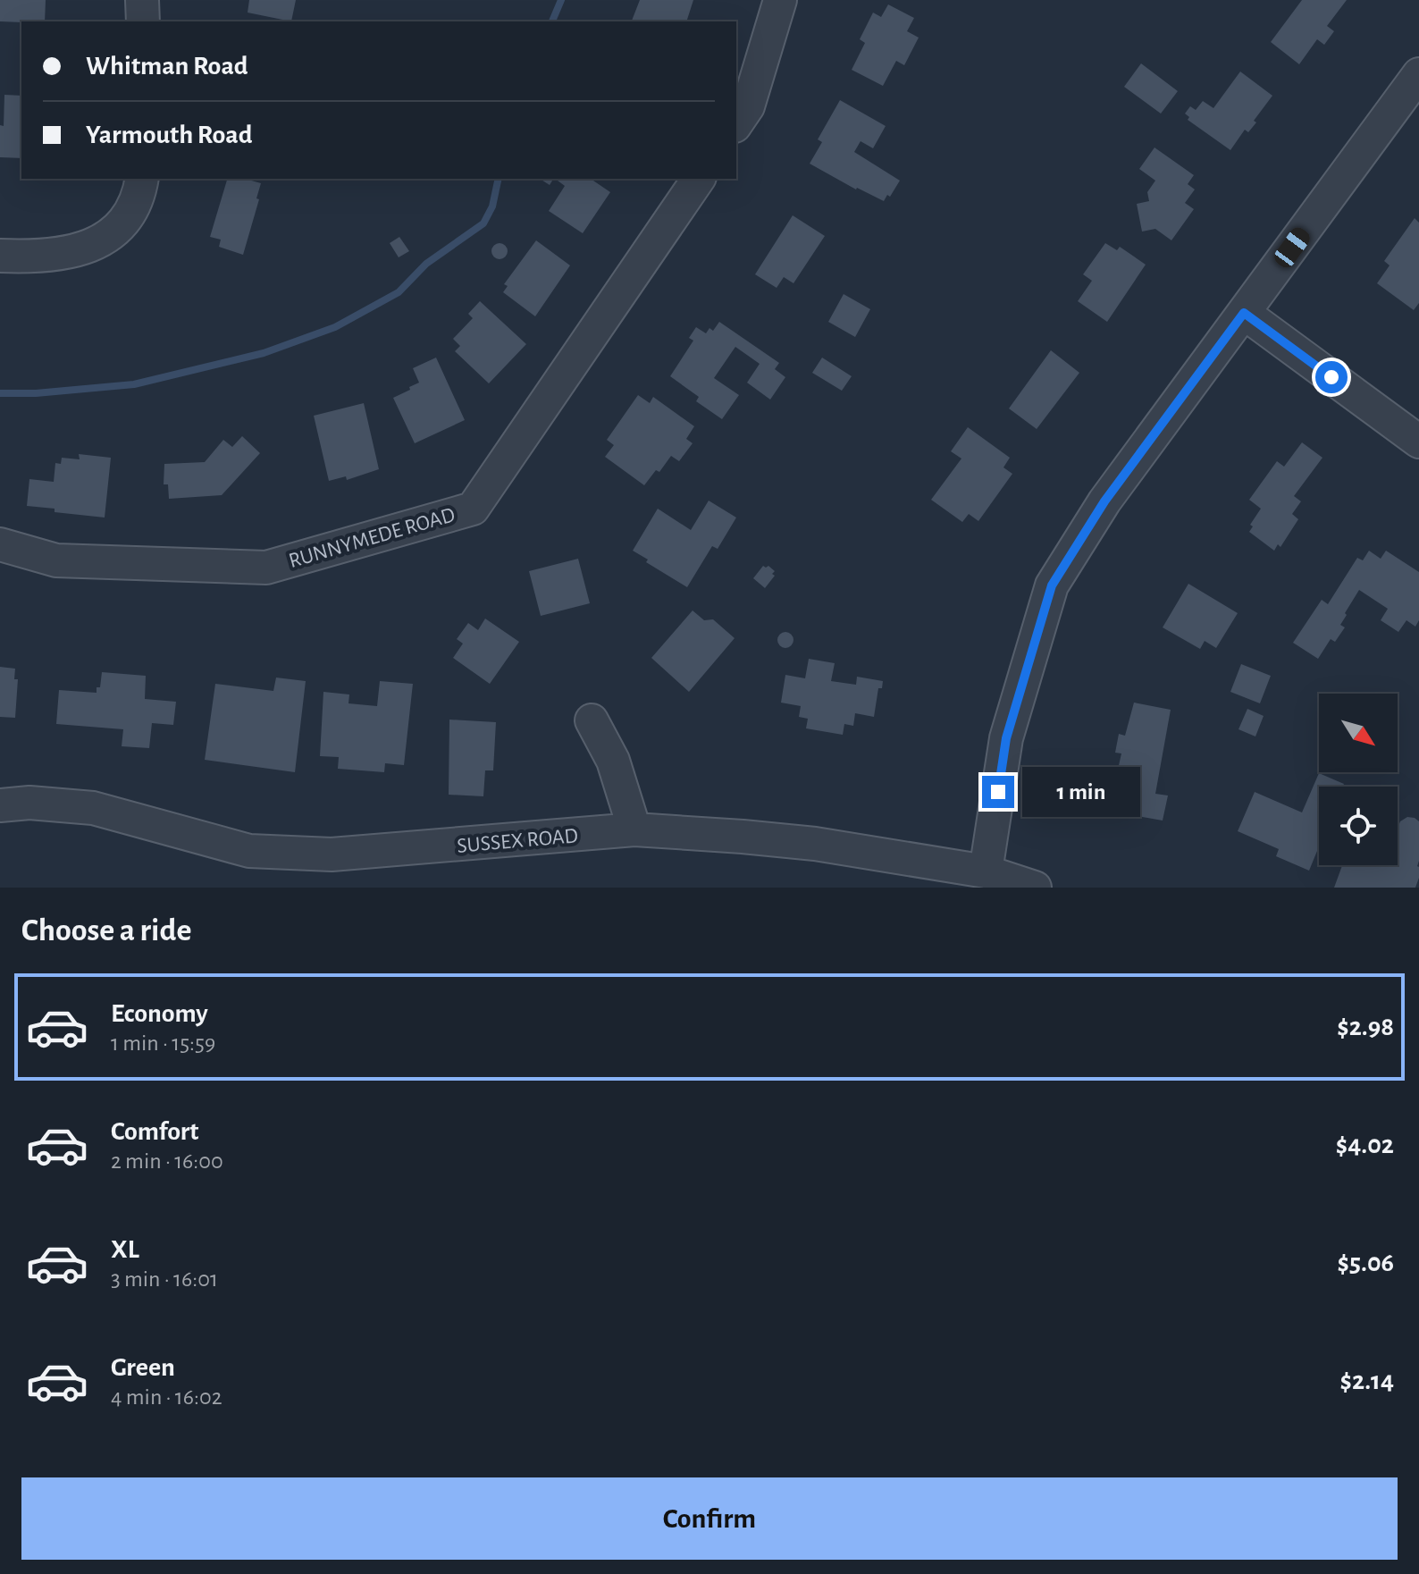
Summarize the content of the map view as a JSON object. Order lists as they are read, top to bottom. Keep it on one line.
{"streets":{"street":["RUNNYMEDE ROAD","SUSSEX ROAD"]},"north":"bottom right","page":{"banner":["Whitman Road","Yarmouth Road"],"bubble":"1 min","heading":"Choose a ride","list":[{"name":"Economy","note":"1 min · 15:59","value":"$2.98"},{"name":"Comfort","note":"2 min · 16:00","value":"$4.02"},{"name":"XL","note":"3 min · 16:01","value":"$5.06"},{"name":"Green","note":"4 min · 16:02","value":"$2.14"}],"buttons":"Confirm"}}
